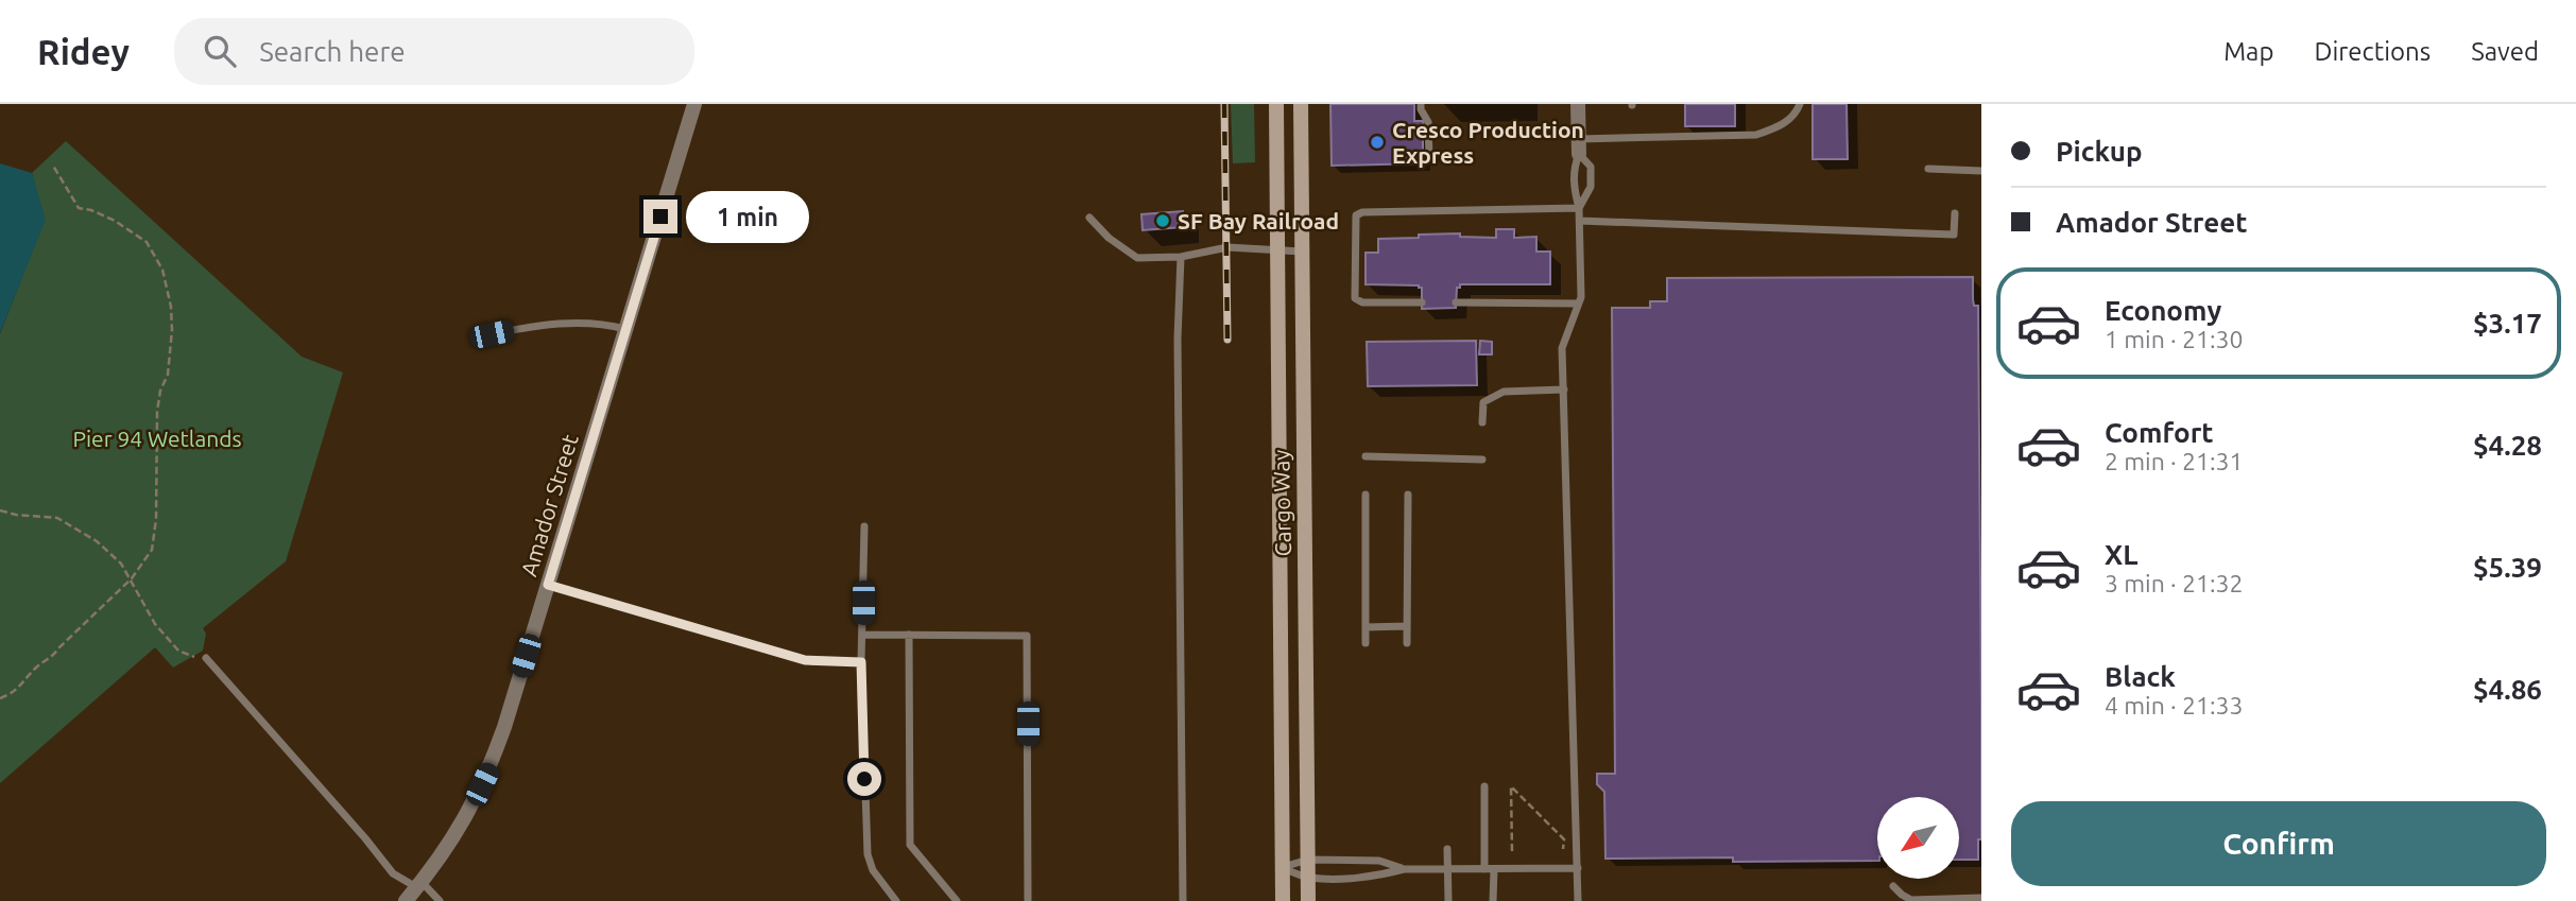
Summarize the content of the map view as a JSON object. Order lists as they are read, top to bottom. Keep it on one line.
{"streets":{"main road":["Cargo Way"],"street":["Amador Street"]},"parks":["Pier 94 Wetlands"],"places":["Cresco Production Express","SF Bay Railroad"],"north":"bottom left","page":{"header":"Ridey","search":"Search here","nav":["Map","Directions","Saved"],"banner":["Pickup","Amador Street"],"bubble":"1 min","list":[{"name":"Economy","note":"1 min · 21:30","value":"$3.17"},{"name":"Comfort","note":"2 min · 21:31","value":"$4.28"},{"name":"XL","note":"3 min · 21:32","value":"$5.39"},{"name":"Black","note":"4 min · 21:33","value":"$4.86"}],"buttons":"Confirm"}}
